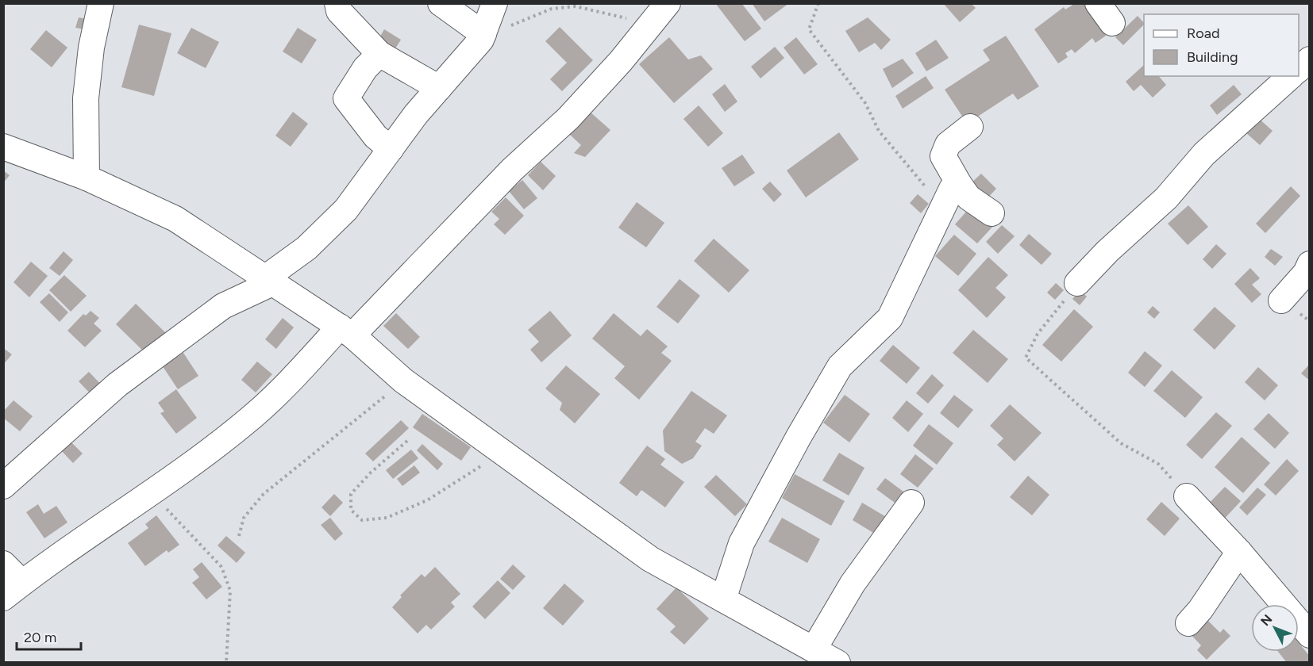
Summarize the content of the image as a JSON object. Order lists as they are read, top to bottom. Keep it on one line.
{"legend":["Road","Building"],"scale_bar":"20 m","north":"top left"}
